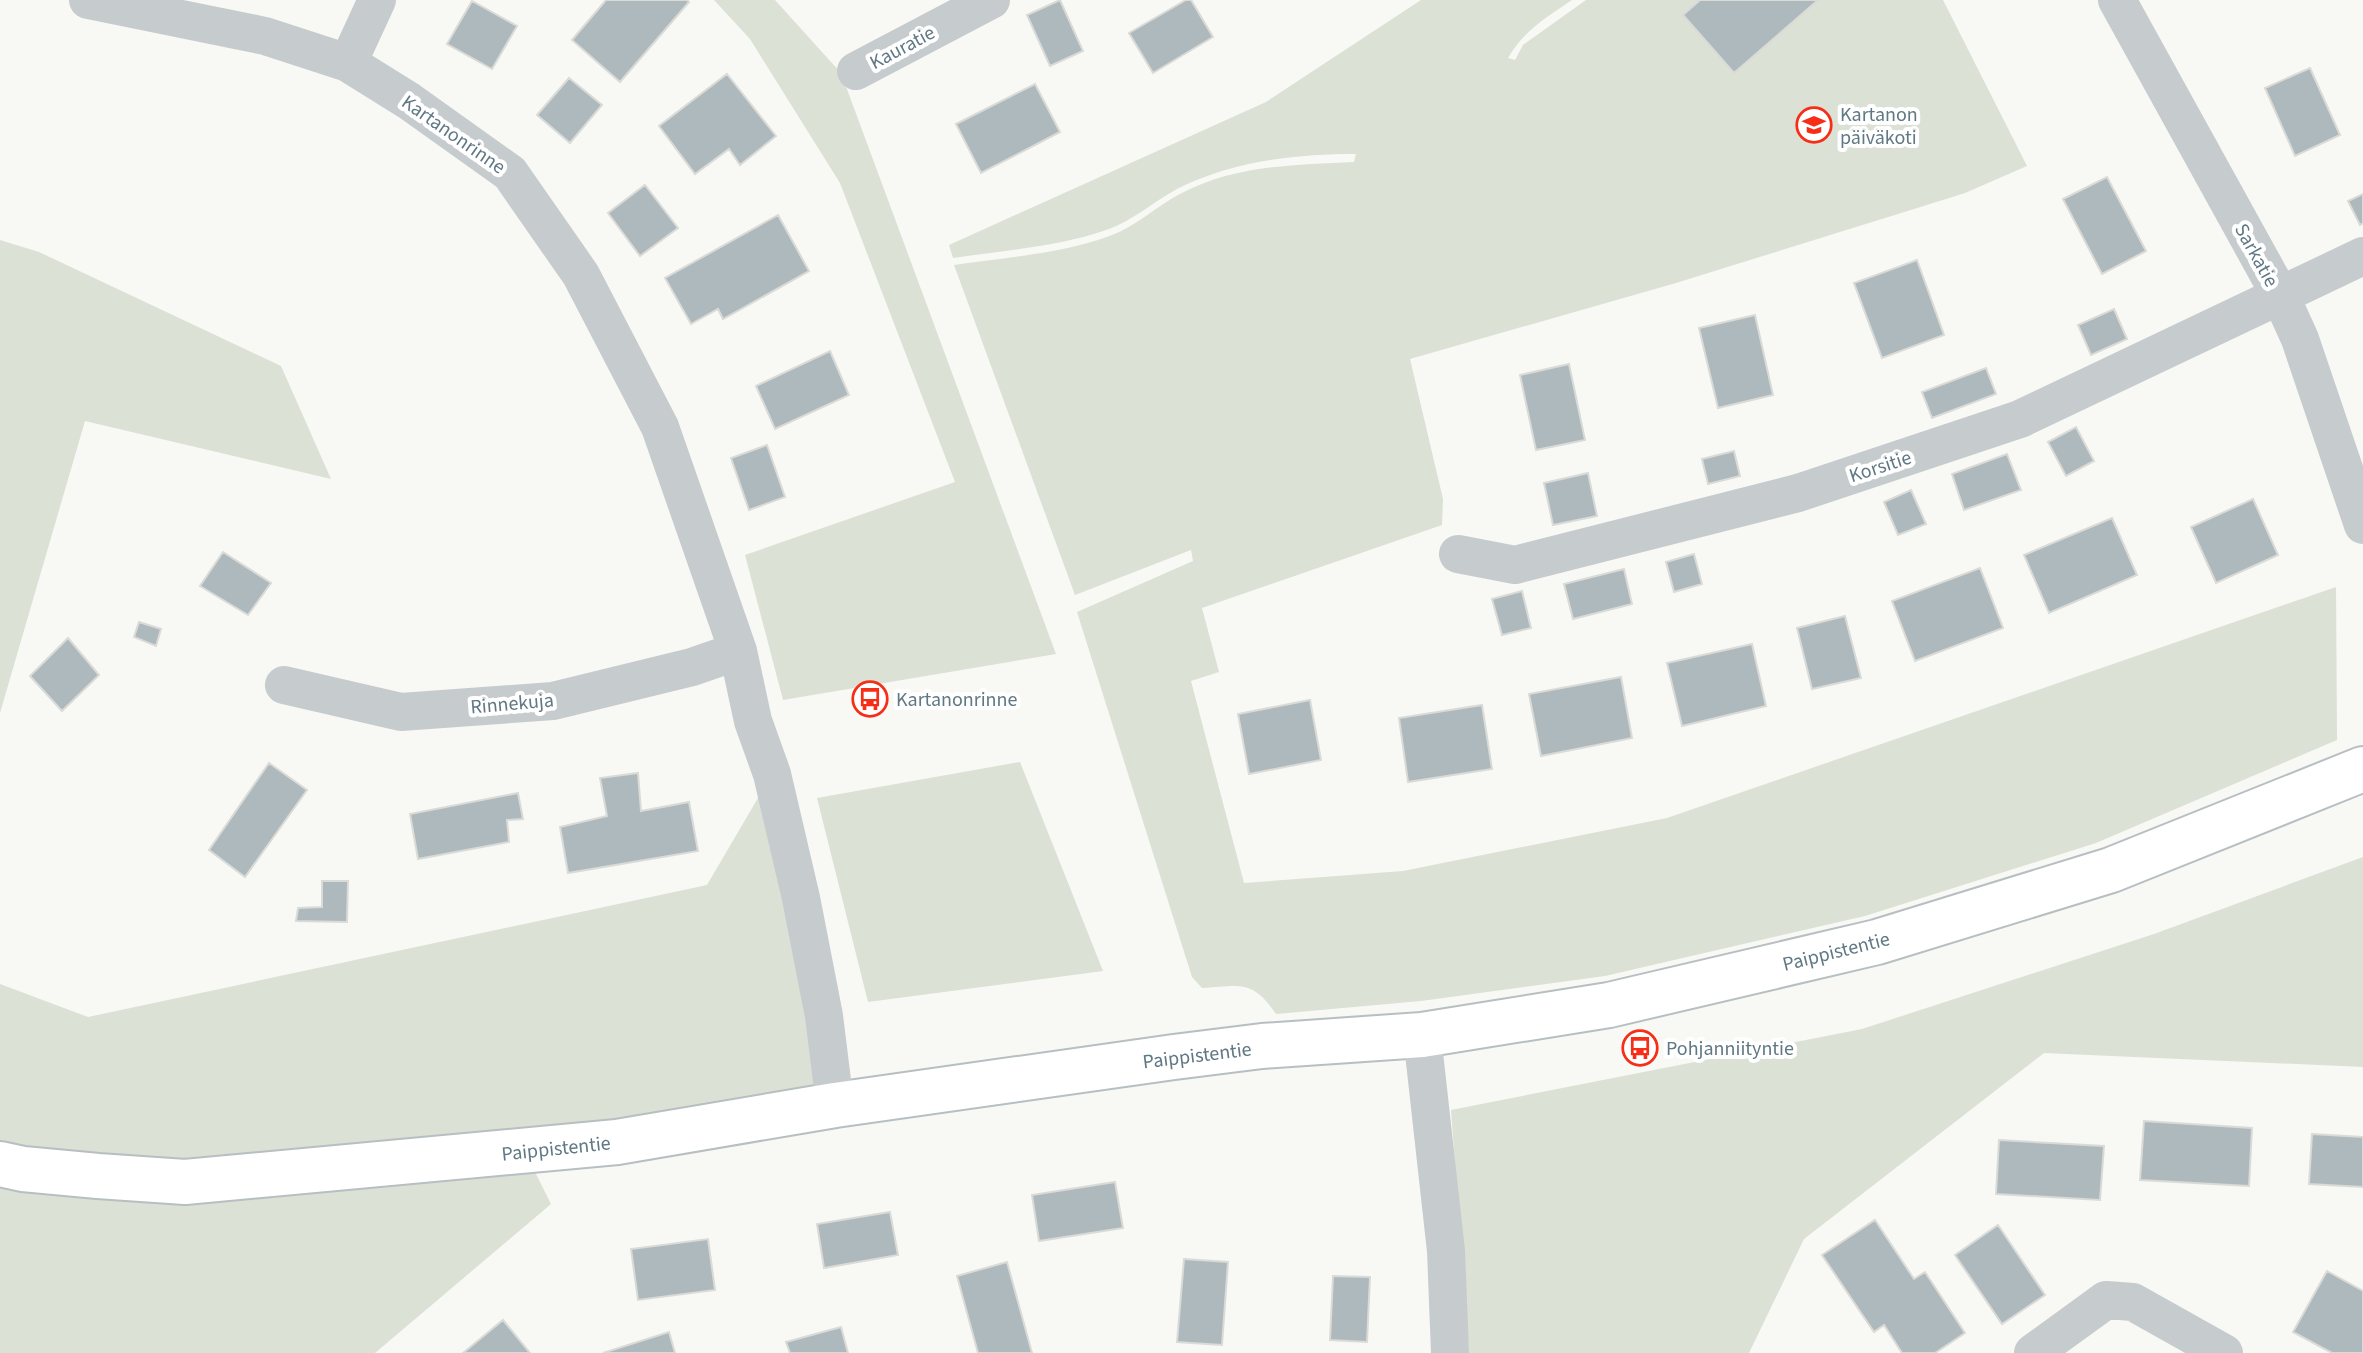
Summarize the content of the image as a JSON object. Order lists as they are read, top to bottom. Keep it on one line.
{"streets":{"street":["Kauratie","Kartanonrinne","Sarkatie","Korsitie","Rinnekuja","Paippistentie"]},"crossings":[["Kartanonrinne","Rinnekuja"],["Kartanonrinne","Paippistentie"],["Sarkatie","Korsitie"]],"places":{"school or university":["Kartanon päiväkoti"],"bus stop":["Kartanonrinne","Pohjanniityntie"]}}
